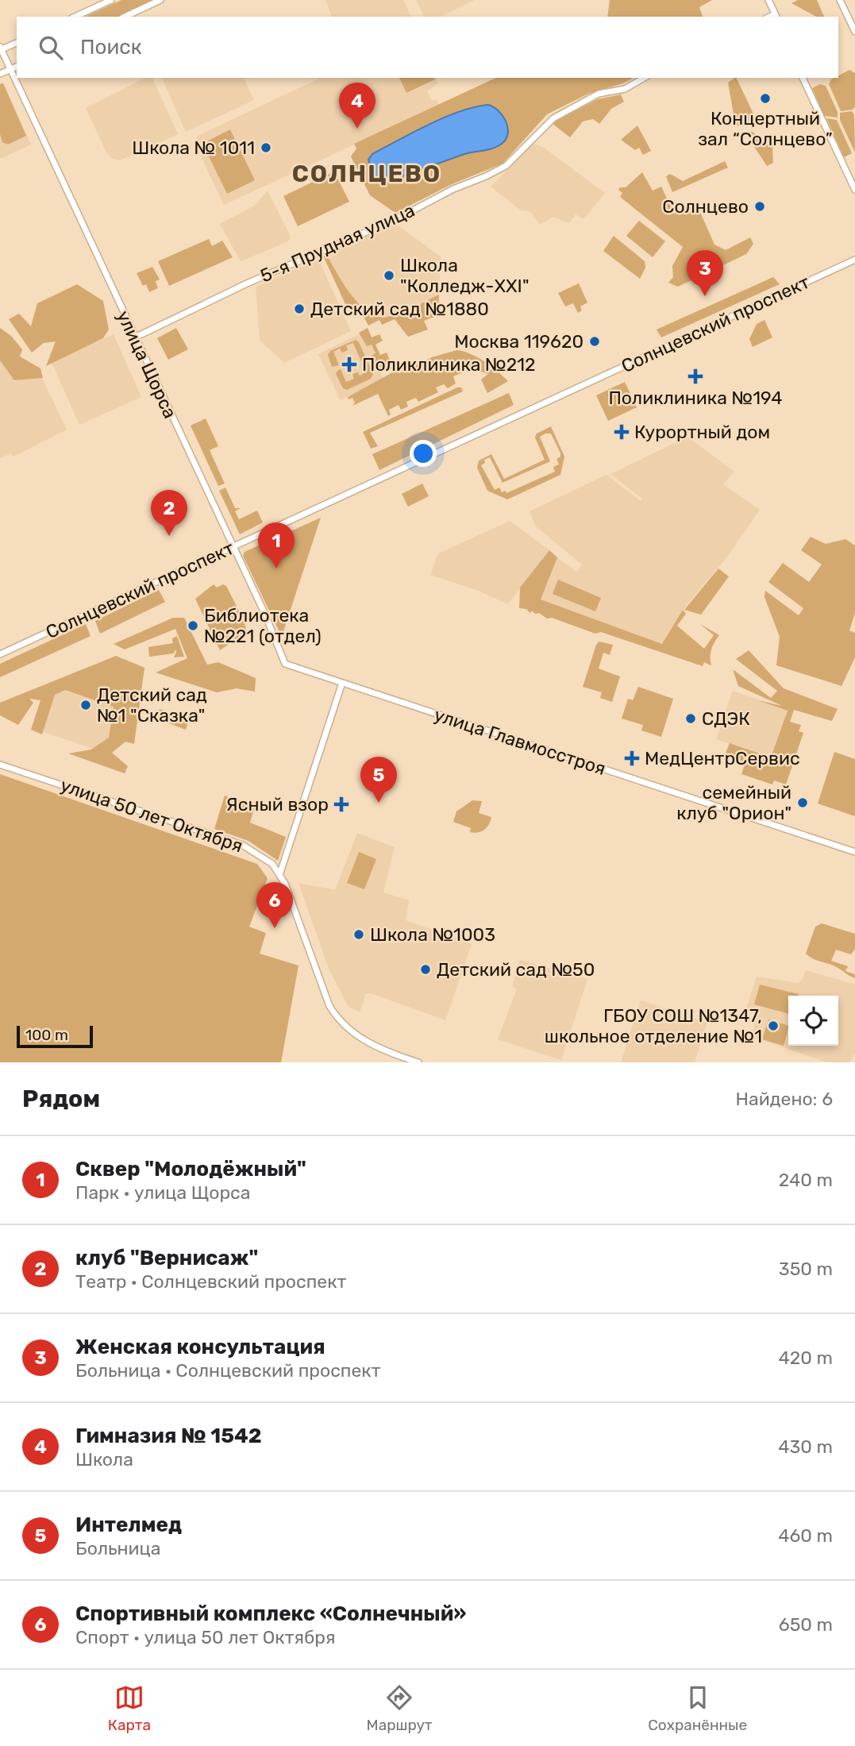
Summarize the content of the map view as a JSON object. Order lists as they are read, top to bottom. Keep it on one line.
{"streets":{"street":["5-я Прудная улица","Солнцевский проспект","улица Щорса","улица Главмосстроя","улица 50 лет Октября"]},"crossings":[["5-я Прудная улица","улица Щорса"],["Солнцевский проспект","улица Щорса"],["улица Щорса","улица Главмосстроя"]],"districts":["СОЛНЦЕВО"],"places":{"other":["Концертный зал “Солнцево”","Школа № 1011","Солнцево","Школа \"Колледж-XXI\"","Детский сад №1880","Москва 119620","Библиотека №221 (отдел)","Детский сад №1 \"Сказка\"","СДЭК","семейный клуб \"Орион\"","Школа №1003","Детский сад №50","ГБОУ СОШ №1347, школьное отделение №1"],"health":["Поликлиника №212","Поликлиника №194","Курортный дом","МедЦентрСервис","Ясный взор"]},"scale_bar":"100 m","page":{"search":"Поиск","pins":["4","3","2","1","5","6"],"scale":"100 m","heading":["Рядом","Найдено: 6"],"list":[{"mark":"1","name":"Сквер \"Молодёжный\"","note":"Парк · улица Щорса","value":"240 m"},{"mark":"2","name":"клуб \"Вернисаж\"","note":"Театр · Солнцевский проспект","value":"350 m"},{"mark":"3","name":"Женская консультация","note":"Больница · Солнцевский проспект","value":"420 m"},{"mark":"4","name":"Гимназия № 1542","note":"Школа","value":"430 m"},{"mark":"5","name":"Интелмед","note":"Больница","value":"460 m"},{"mark":"6","name":"Спортивный комплекс «Солнечный»","note":"Спорт · улица 50 лет Октября","value":"650 m"}],"nav":["Карта","Маршрут","Сохранённые"]}}
